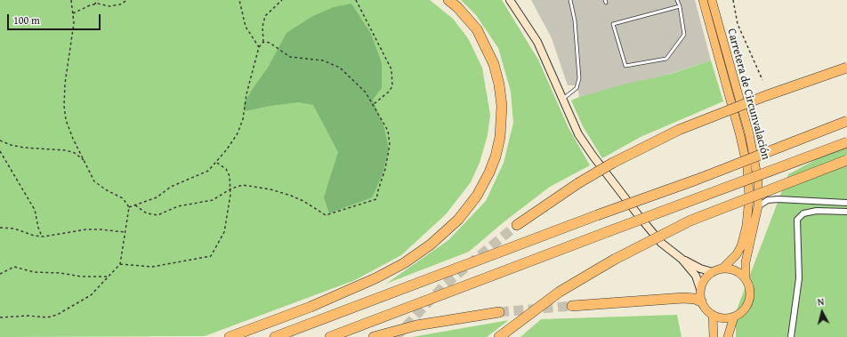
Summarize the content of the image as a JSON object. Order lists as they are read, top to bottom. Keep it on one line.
{"streets":{"main road":["Carretera de Circunvalación"]},"scale_bar":"100 m","north":"top"}
